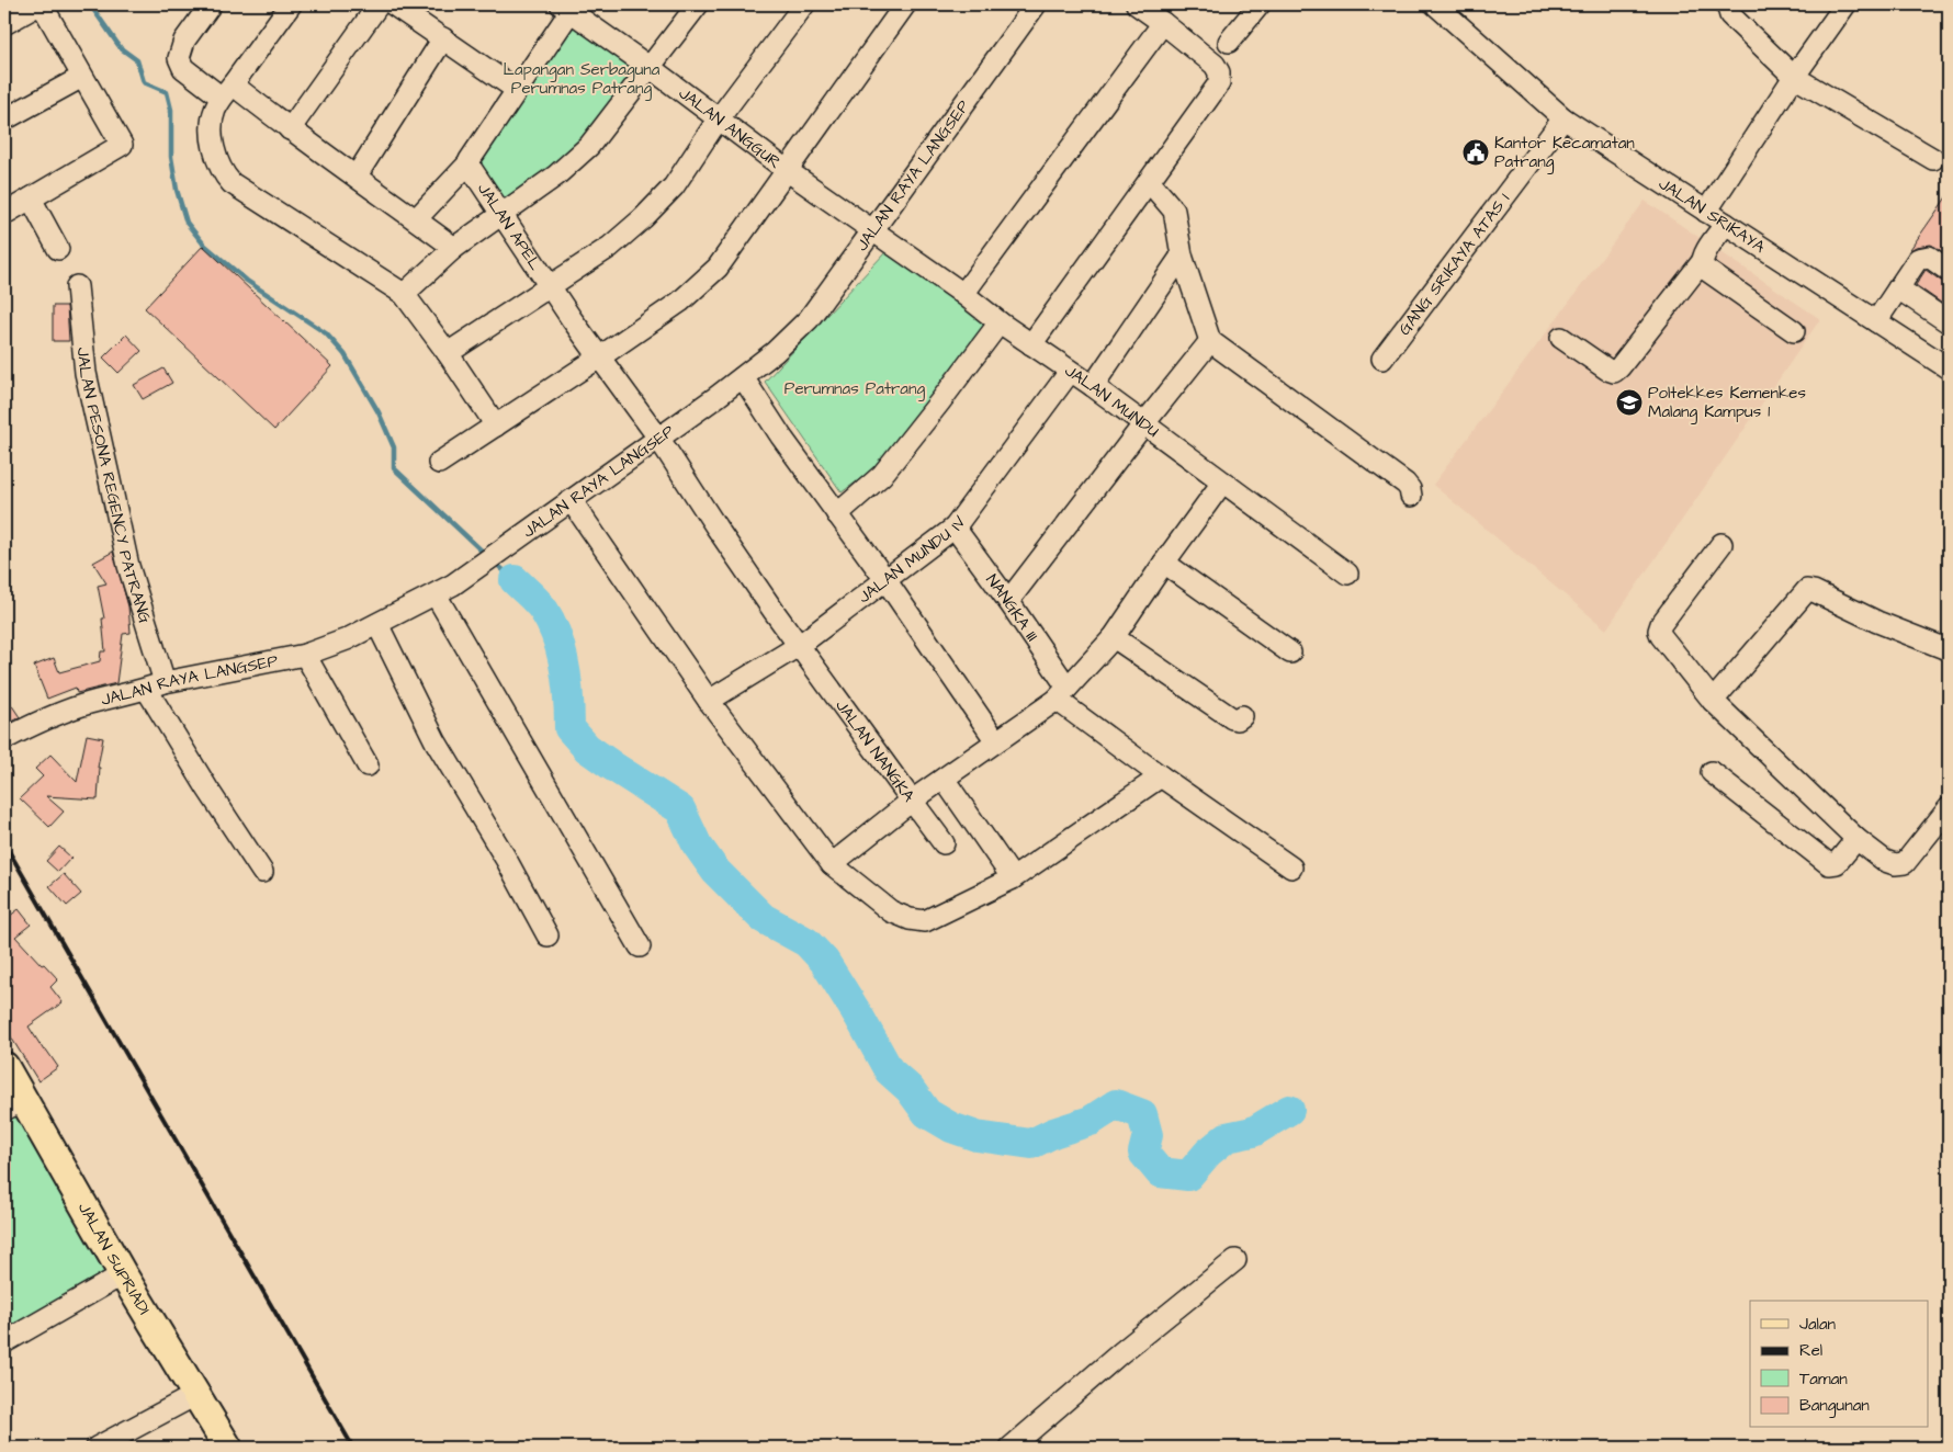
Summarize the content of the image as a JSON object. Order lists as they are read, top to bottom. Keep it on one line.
{"streets":{"main road":["JALAN SUPRIADI"],"street":["JALAN ANGGUR","JALAN RAYA LANGSEP","JALAN SRIKAYA","JALAN APEL","GANG SRIKAYA ATAS 1","JALAN MUNDU","JALAN PESONA REGENCY PATRANG","JALAN MUNDU IV","NANGKA III","JALAN NANGKA"]},"crossings":[["JALAN ANGGUR","JALAN RAYA LANGSEP"],["JALAN ANGGUR","JALAN MUNDU"],["JALAN RAYA LANGSEP","JALAN APEL"],["JALAN RAYA LANGSEP","JALAN MUNDU"],["JALAN RAYA LANGSEP","JALAN PESONA REGENCY PATRANG"],["JALAN RAYA LANGSEP","JALAN NANGKA"],["JALAN SRIKAYA","GANG SRIKAYA ATAS 1"],["JALAN APEL","JALAN NANGKA"],["JALAN MUNDU","JALAN MUNDU IV"],["JALAN MUNDU","JALAN NANGKA"],["JALAN MUNDU IV","NANGKA III"],["JALAN MUNDU IV","JALAN NANGKA"],["NANGKA III","JALAN NANGKA"]],"parks":["Lapangan Serbaguna Perumnas Patrang","Perumnas Patrang"],"places":{"public building":["Kantor Kecamatan Patrang"],"school or university":["Poltekkes Kemenkes Malang Kampus 1"]},"legend":["Jalan","Rel","Taman","Bangunan"]}
